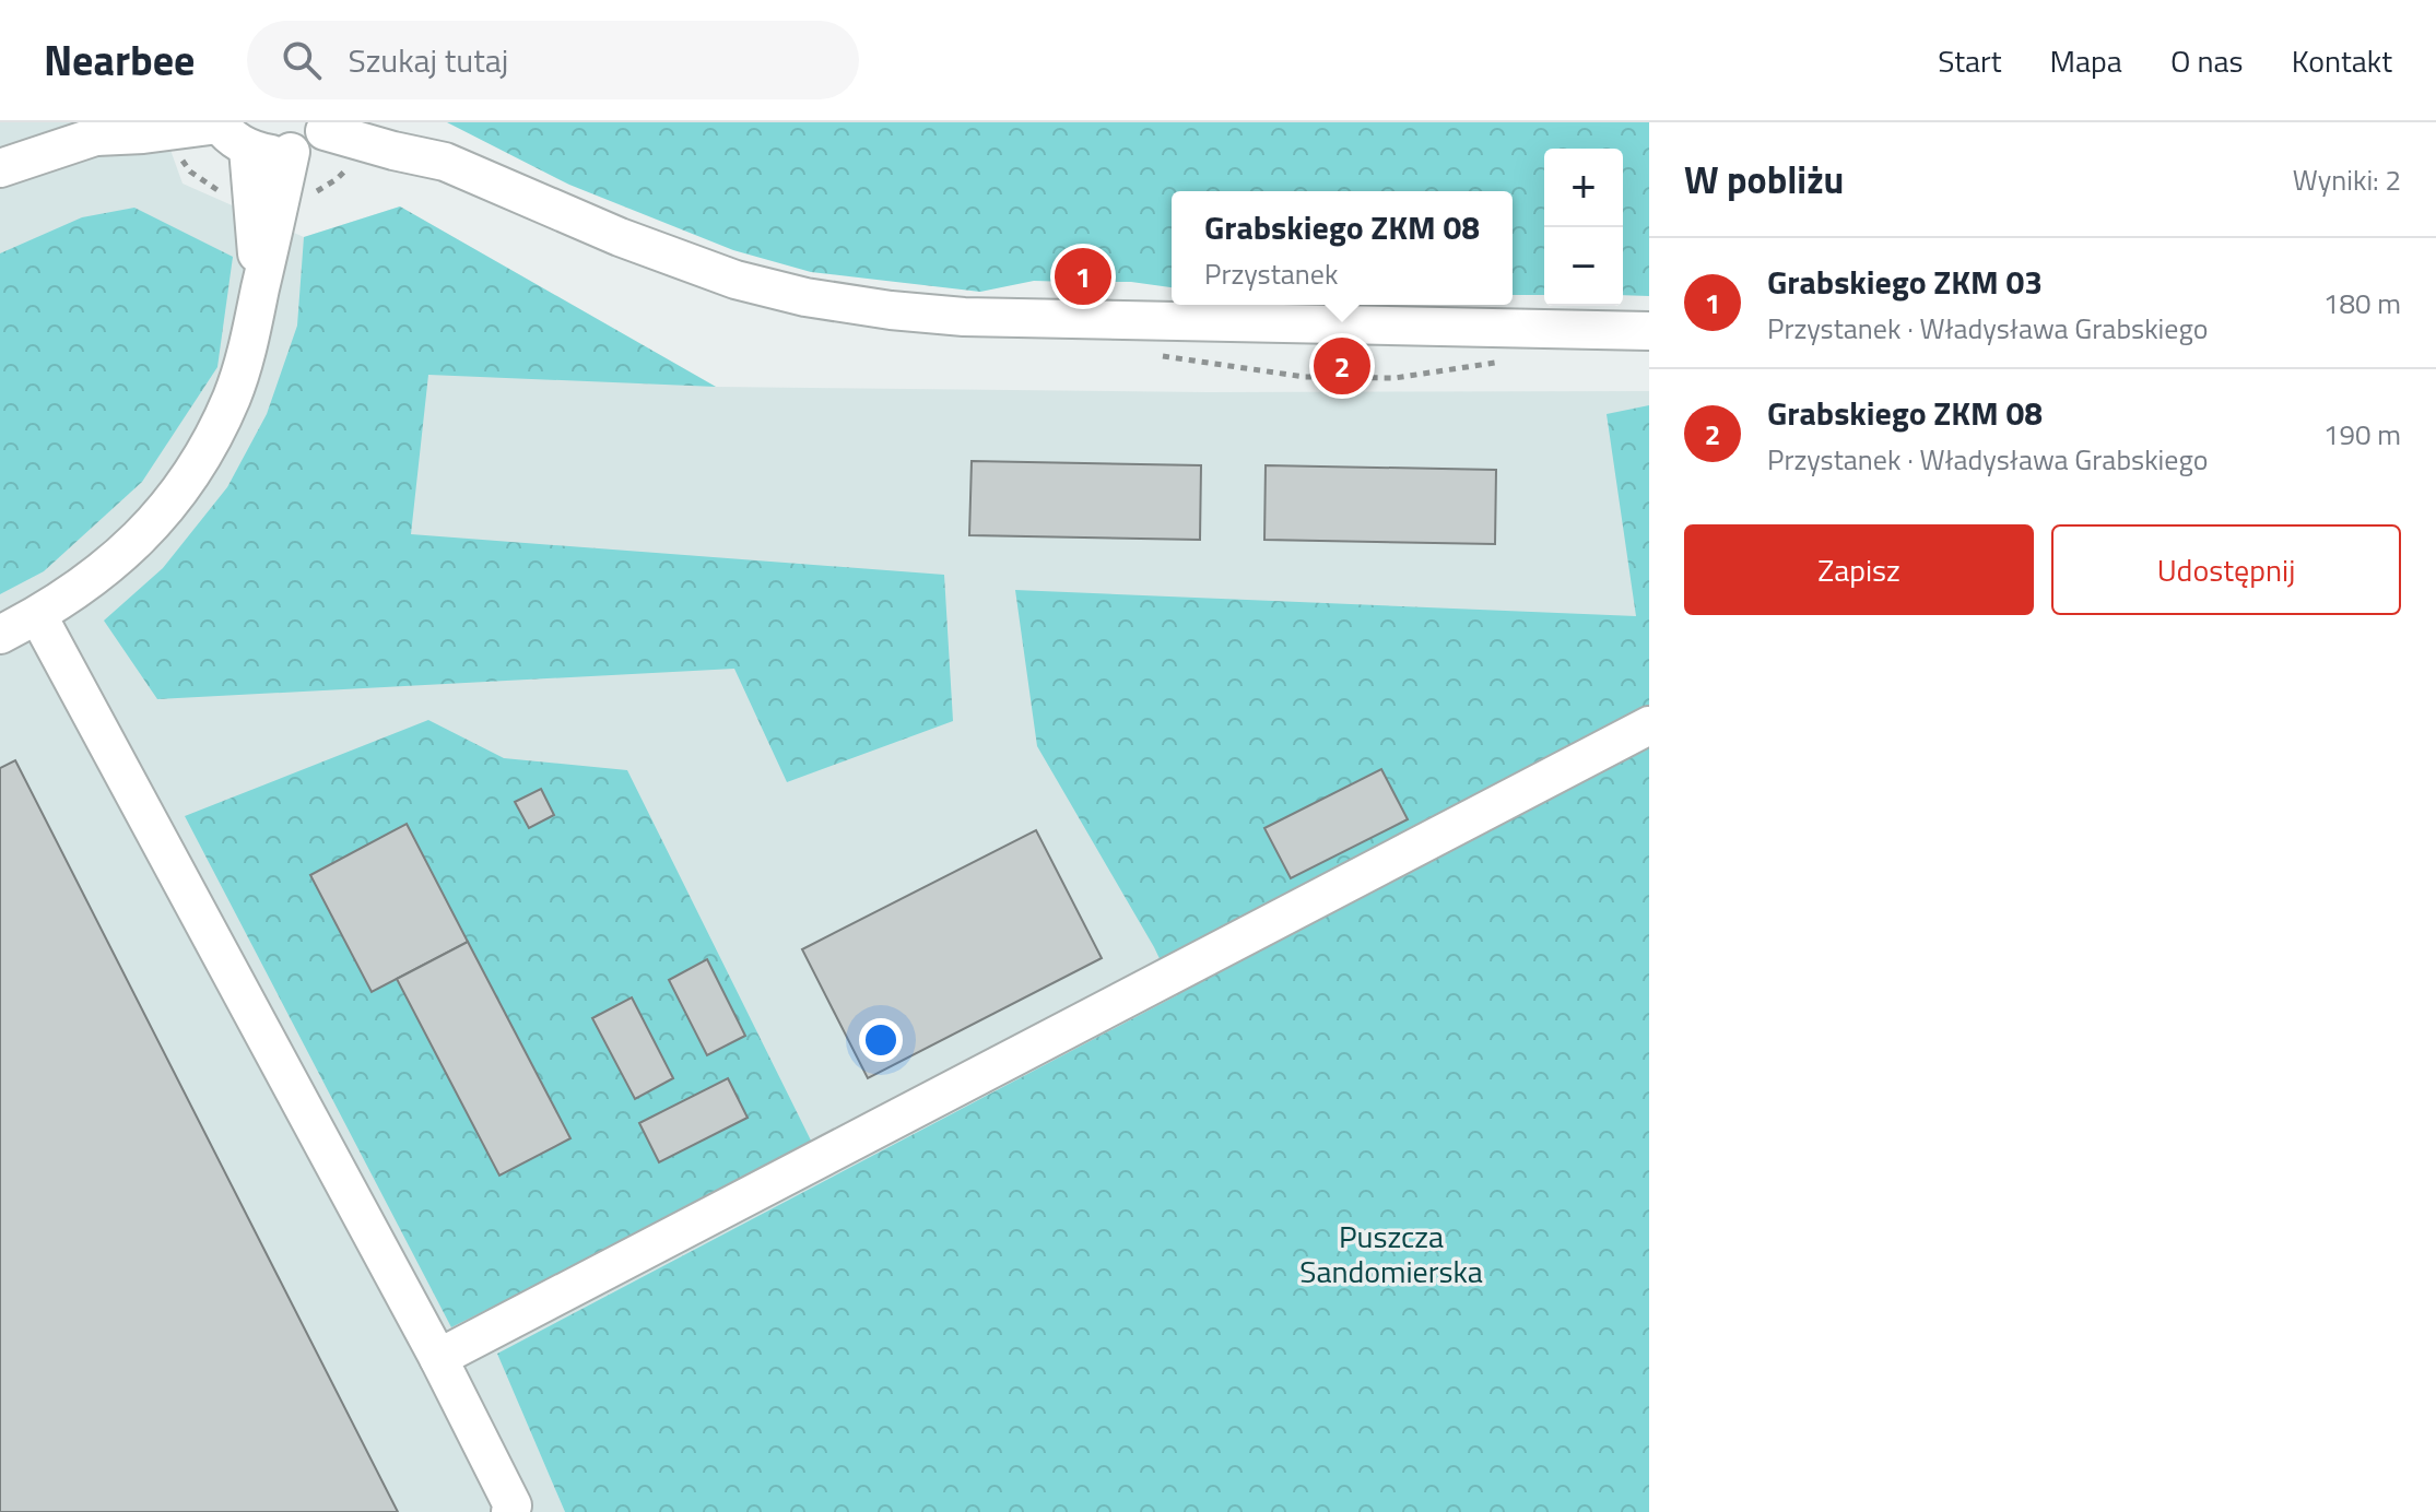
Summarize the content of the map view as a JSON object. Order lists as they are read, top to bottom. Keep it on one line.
{"parks":["Puszcza Sandomierska"],"page":{"header":"Nearbee","search":"Szukaj tutaj","nav":["Start","Mapa","O nas","Kontakt"],"heading":["W pobliżu","Wyniki: 2"],"map_buttons":["+","−"],"popup":["Grabskiego ZKM 08","Przystanek"],"list":[{"mark":"1","name":"Grabskiego ZKM 03","note":"Przystanek · Władysława Grabskiego","value":"180 m"},{"mark":"2","name":"Grabskiego ZKM 08","note":"Przystanek · Władysława Grabskiego","value":"190 m"}],"pins":["1","2"],"buttons":["Zapisz","Udostępnij"]}}
